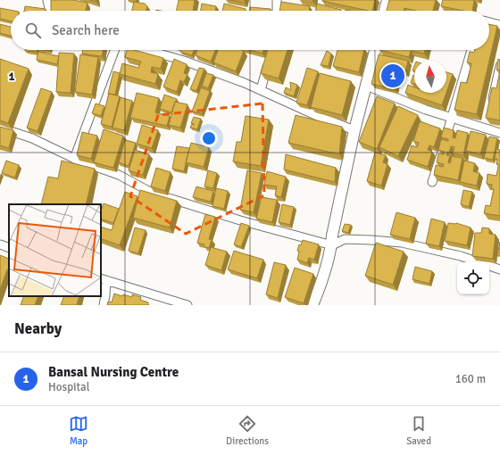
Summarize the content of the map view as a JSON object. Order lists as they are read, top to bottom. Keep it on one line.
{"north":"top","page":{"search":"Search here","pins":"1","heading":"Nearby","list":[{"mark":"1","name":"Bansal Nursing Centre","note":"Hospital","value":"160 m"}],"nav":["Map","Directions","Saved"]},"grid":{"rows":["1"]}}
